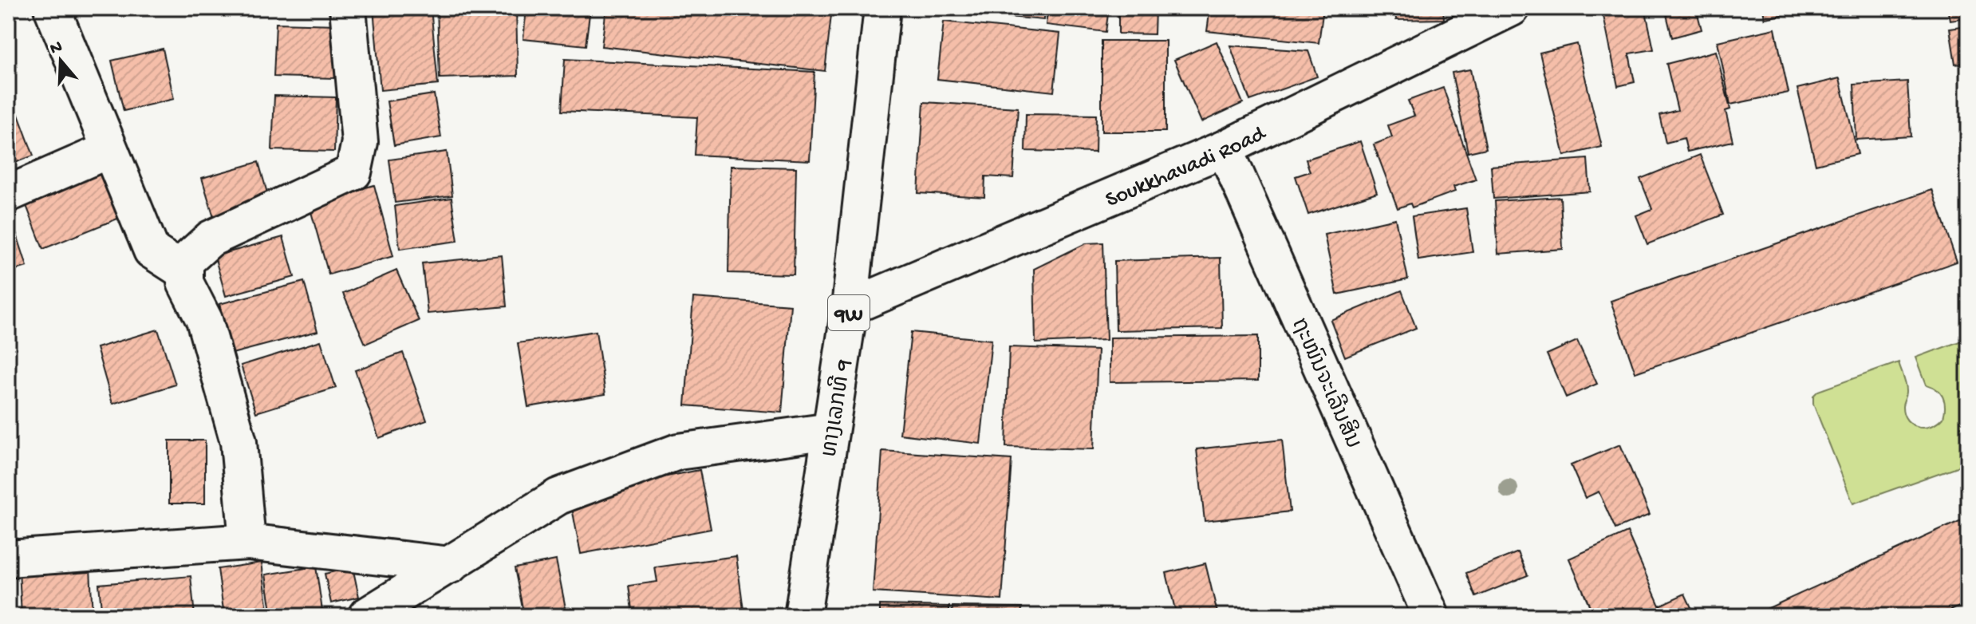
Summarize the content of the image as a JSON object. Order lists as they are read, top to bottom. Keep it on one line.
{"streets":{"street":["Soukkhavadi Road","9W","ຖະໜົນຈະເລີນສິນ","ທາງເລກທີ 9"]},"crossings":[["Soukkhavadi Road","ຖະໜົນຈະເລີນສິນ"],["Soukkhavadi Road","ທາງເລກທີ 9"]],"north":"top"}
